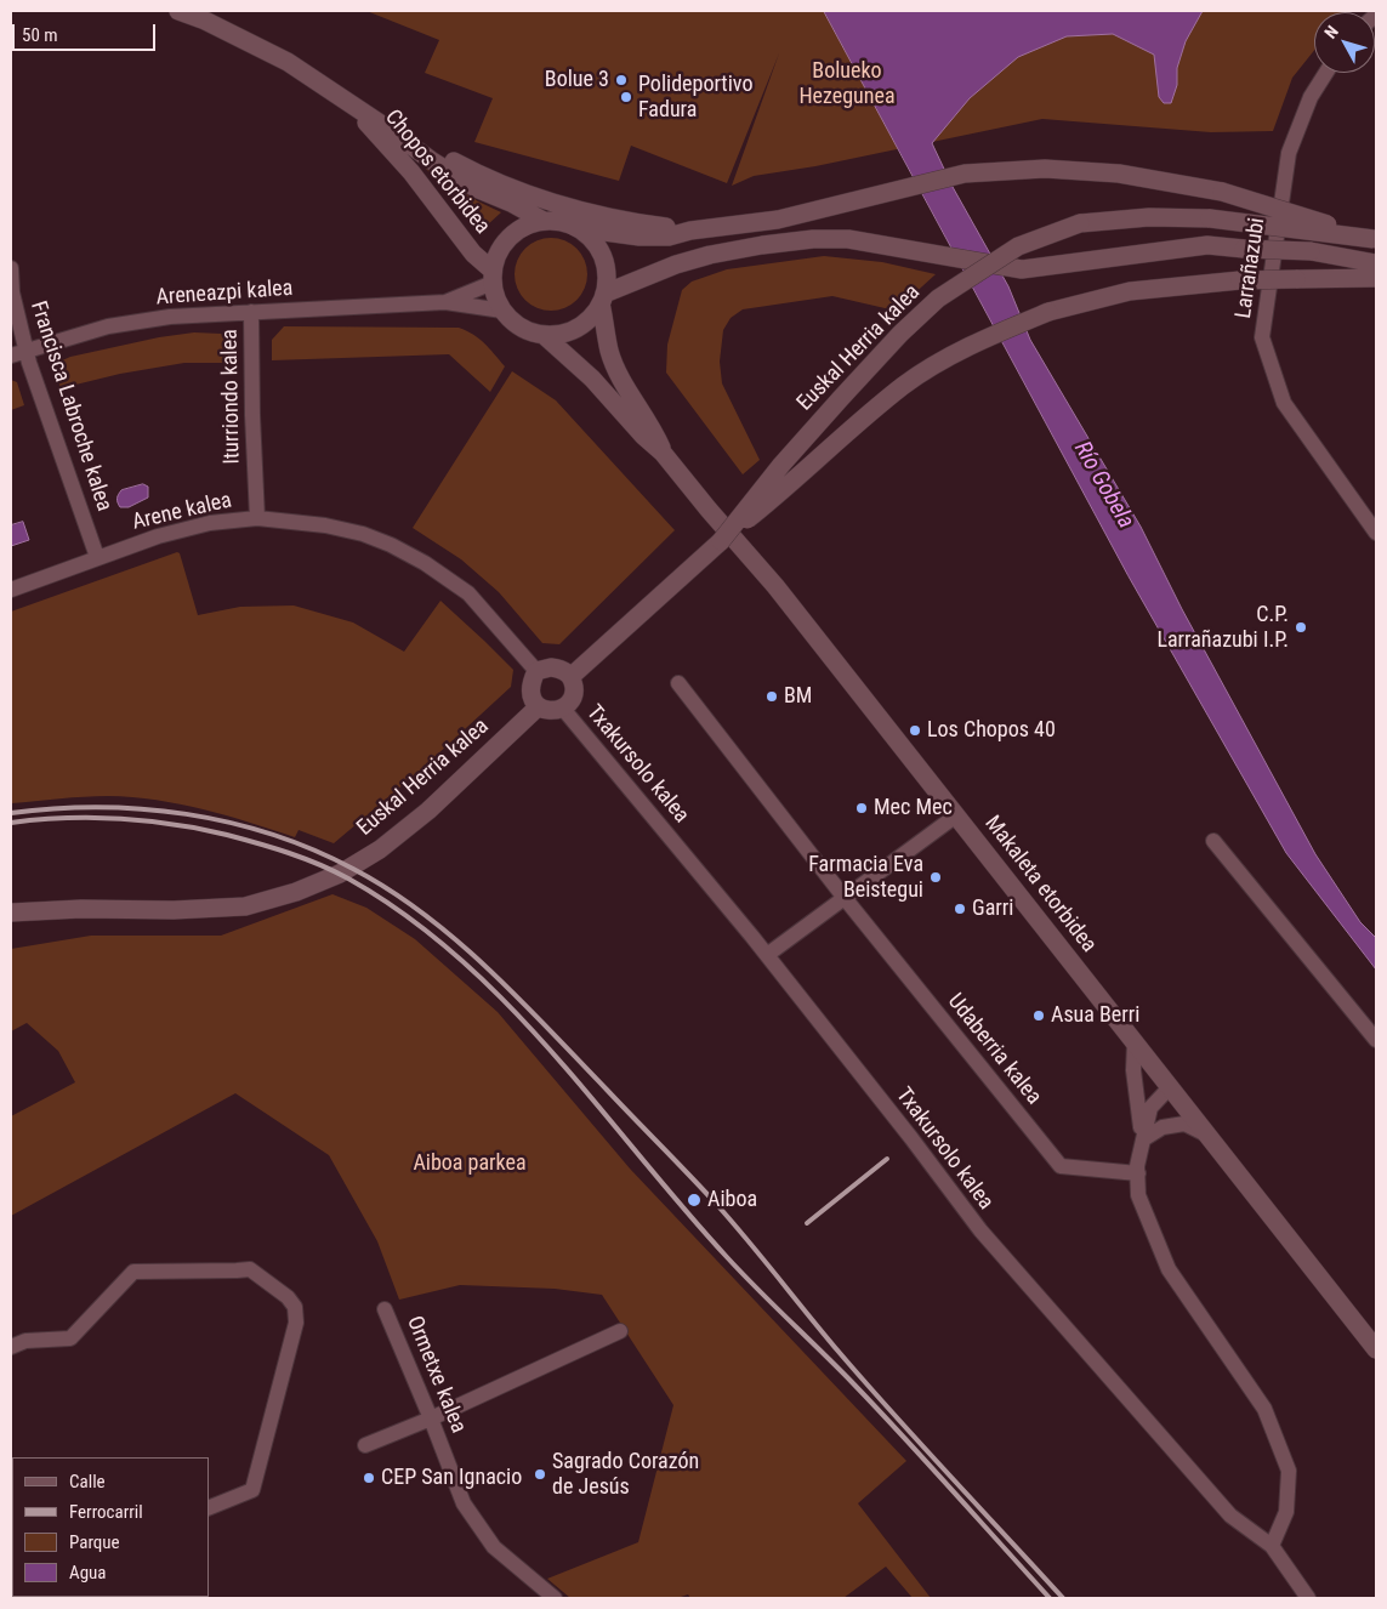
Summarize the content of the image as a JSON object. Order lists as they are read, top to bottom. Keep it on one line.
{"streets":{"street":["Chopos etorbidea","Larrañazubi","Areneazpi kalea","Euskal Herria kalea","Iturriondo kalea","Francisca Labroche kalea","Arene kalea","Txakursolo kalea","Makaleta etorbidea","Udaberria kalea","Ormetxe kalea"]},"crossings":[["Chopos etorbidea","Areneazpi kalea"],["Chopos etorbidea","Makaleta etorbidea"],["Areneazpi kalea","Iturriondo kalea"],["Areneazpi kalea","Francisca Labroche kalea"],["Areneazpi kalea","Makaleta etorbidea"],["Euskal Herria kalea","Arene kalea"],["Euskal Herria kalea","Txakursolo kalea"],["Iturriondo kalea","Arene kalea"],["Francisca Labroche kalea","Arene kalea"],["Arene kalea","Txakursolo kalea"]],"water":["Río Gobela"],"parks":["Bolueko Hezegunea","Aiboa parkea"],"places":["Bolue 3","Polideportivo Fadura","C.P. Larrañazubi I.P.","BM","Los Chopos 40","Mec Mec","Farmacia Eva Beistegui","Garri","Asua Berri","Aiboa","Sagrado Corazón de Jesús","CEP San Ignacio"],"legend":["Calle","Ferrocarril","Parque","Agua"],"scale_bar":"50 m","north":"top left"}
